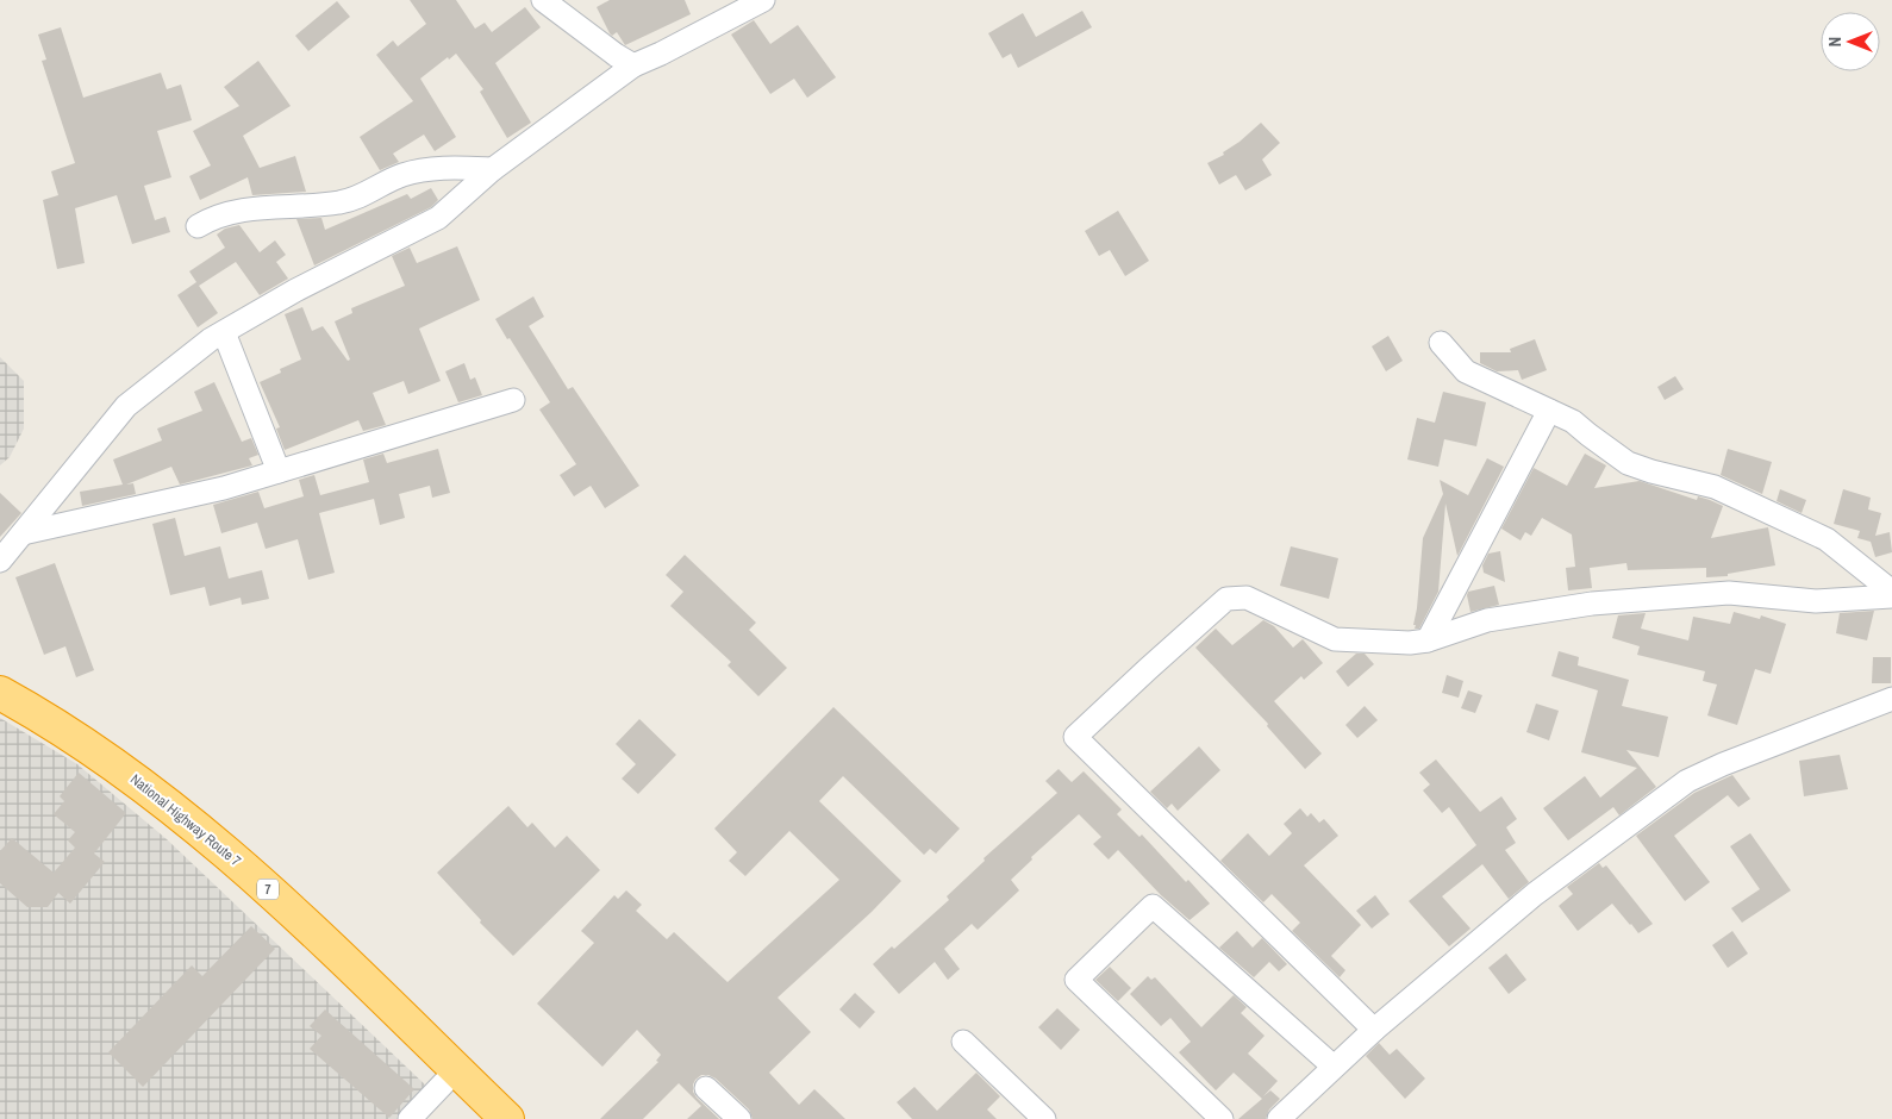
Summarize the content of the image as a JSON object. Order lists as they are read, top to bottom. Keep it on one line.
{"streets":{"highway":["National Highway Route 7","7"]},"north":"left"}
